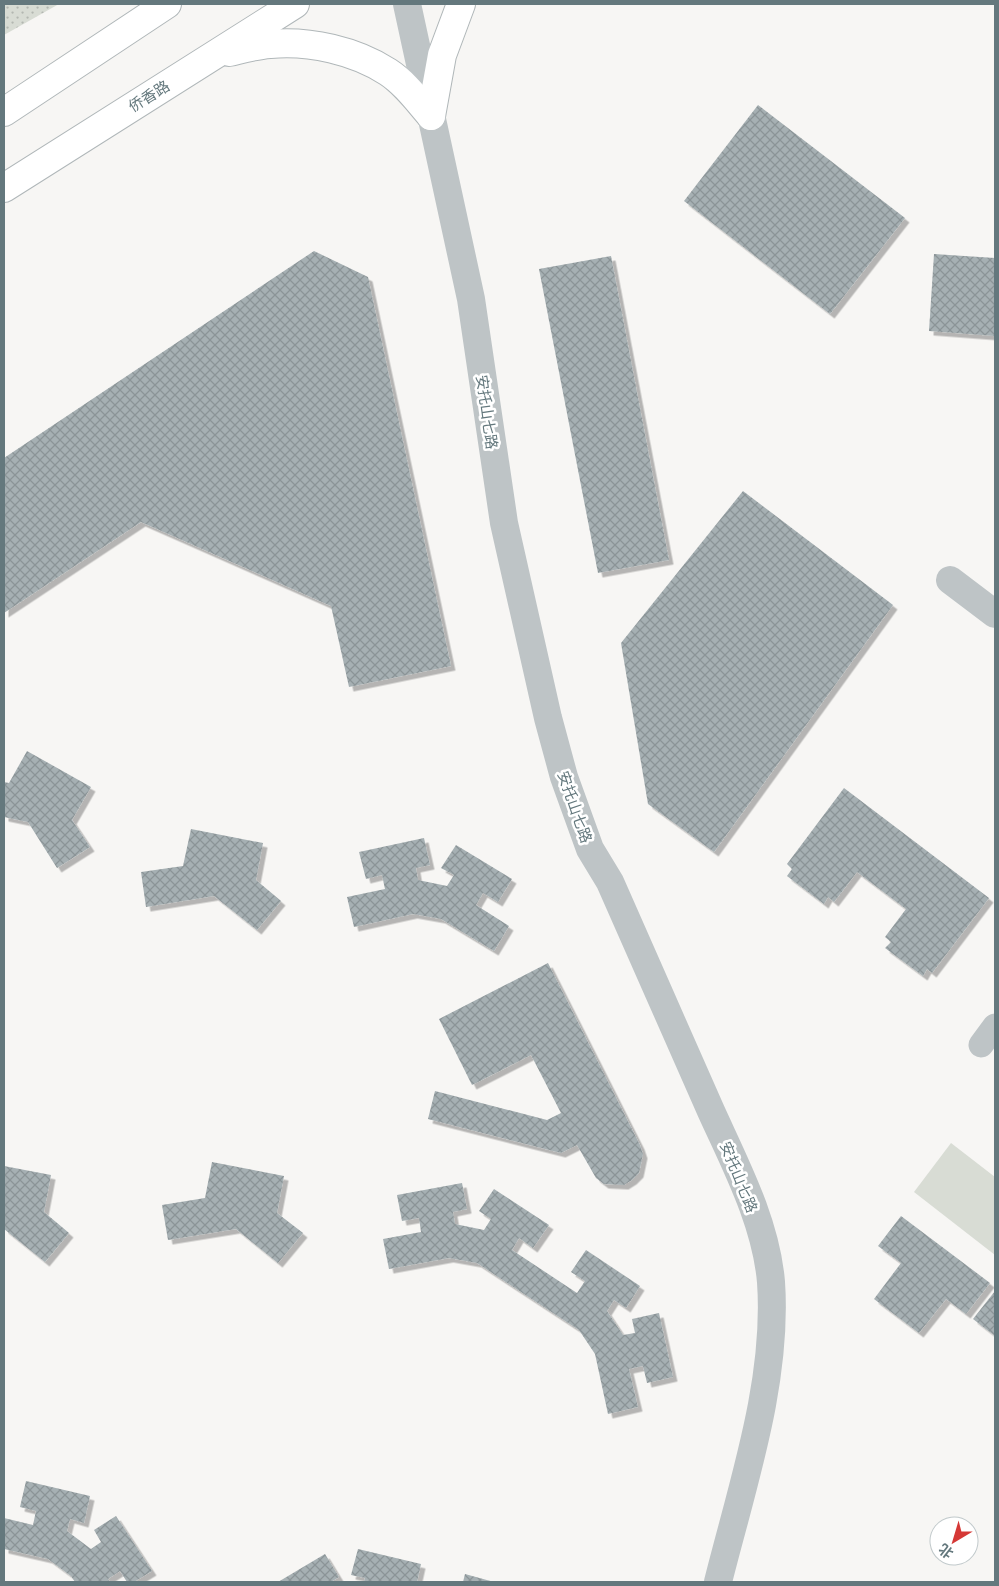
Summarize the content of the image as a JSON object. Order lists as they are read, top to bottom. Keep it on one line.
{"streets":{"main road":["侨香路"],"street":["安托山七路"]},"north":"bottom left"}
